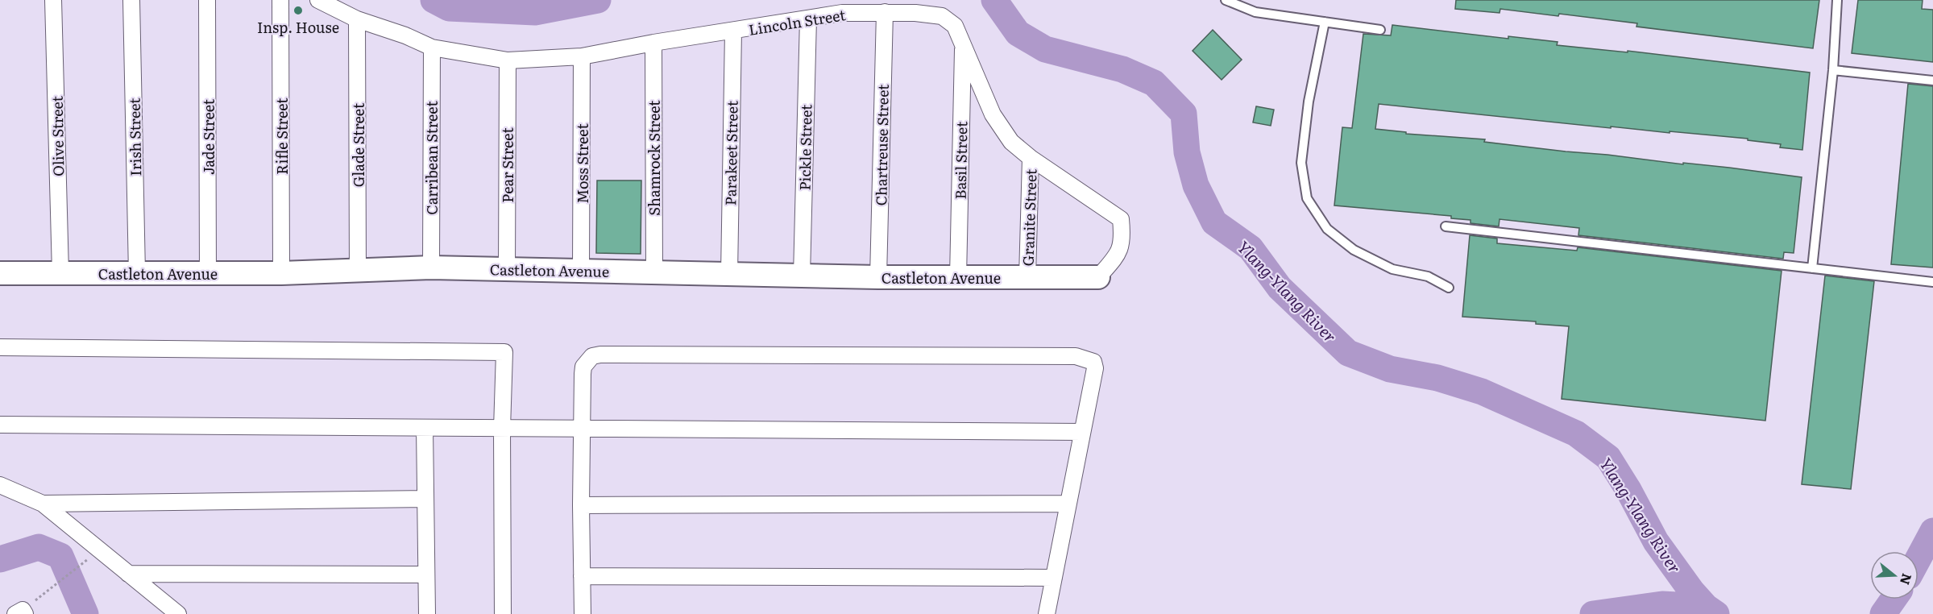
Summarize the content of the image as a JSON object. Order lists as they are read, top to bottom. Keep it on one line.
{"streets":{"street":["Lincoln Street","Olive Street","Rifle Street","Irish Street","Jade Street","Glade Street","Chartreuse Street","Pickle Street","Parakeet Street","Carribean Street","Shamrock Street","Basil Street","Moss Street","Pear Street","Granite Street","Castleton Avenue"]},"crossings":[["Lincoln Street","Glade Street"],["Lincoln Street","Chartreuse Street"],["Lincoln Street","Pickle Street"],["Lincoln Street","Parakeet Street"],["Lincoln Street","Carribean Street"],["Lincoln Street","Shamrock Street"],["Lincoln Street","Basil Street"],["Lincoln Street","Moss Street"],["Lincoln Street","Pear Street"],["Lincoln Street","Granite Street"],["Lincoln Street","Castleton Avenue"],["Olive Street","Castleton Avenue"],["Rifle Street","Castleton Avenue"],["Irish Street","Castleton Avenue"],["Jade Street","Castleton Avenue"],["Glade Street","Castleton Avenue"],["Chartreuse Street","Castleton Avenue"],["Pickle Street","Castleton Avenue"],["Parakeet Street","Castleton Avenue"],["Carribean Street","Castleton Avenue"],["Shamrock Street","Castleton Avenue"],["Basil Street","Castleton Avenue"],["Moss Street","Castleton Avenue"],["Pear Street","Castleton Avenue"],["Granite Street","Castleton Avenue"]],"water":["Ylang-Ylang River"],"places":["Insp. House"],"north":"right"}
